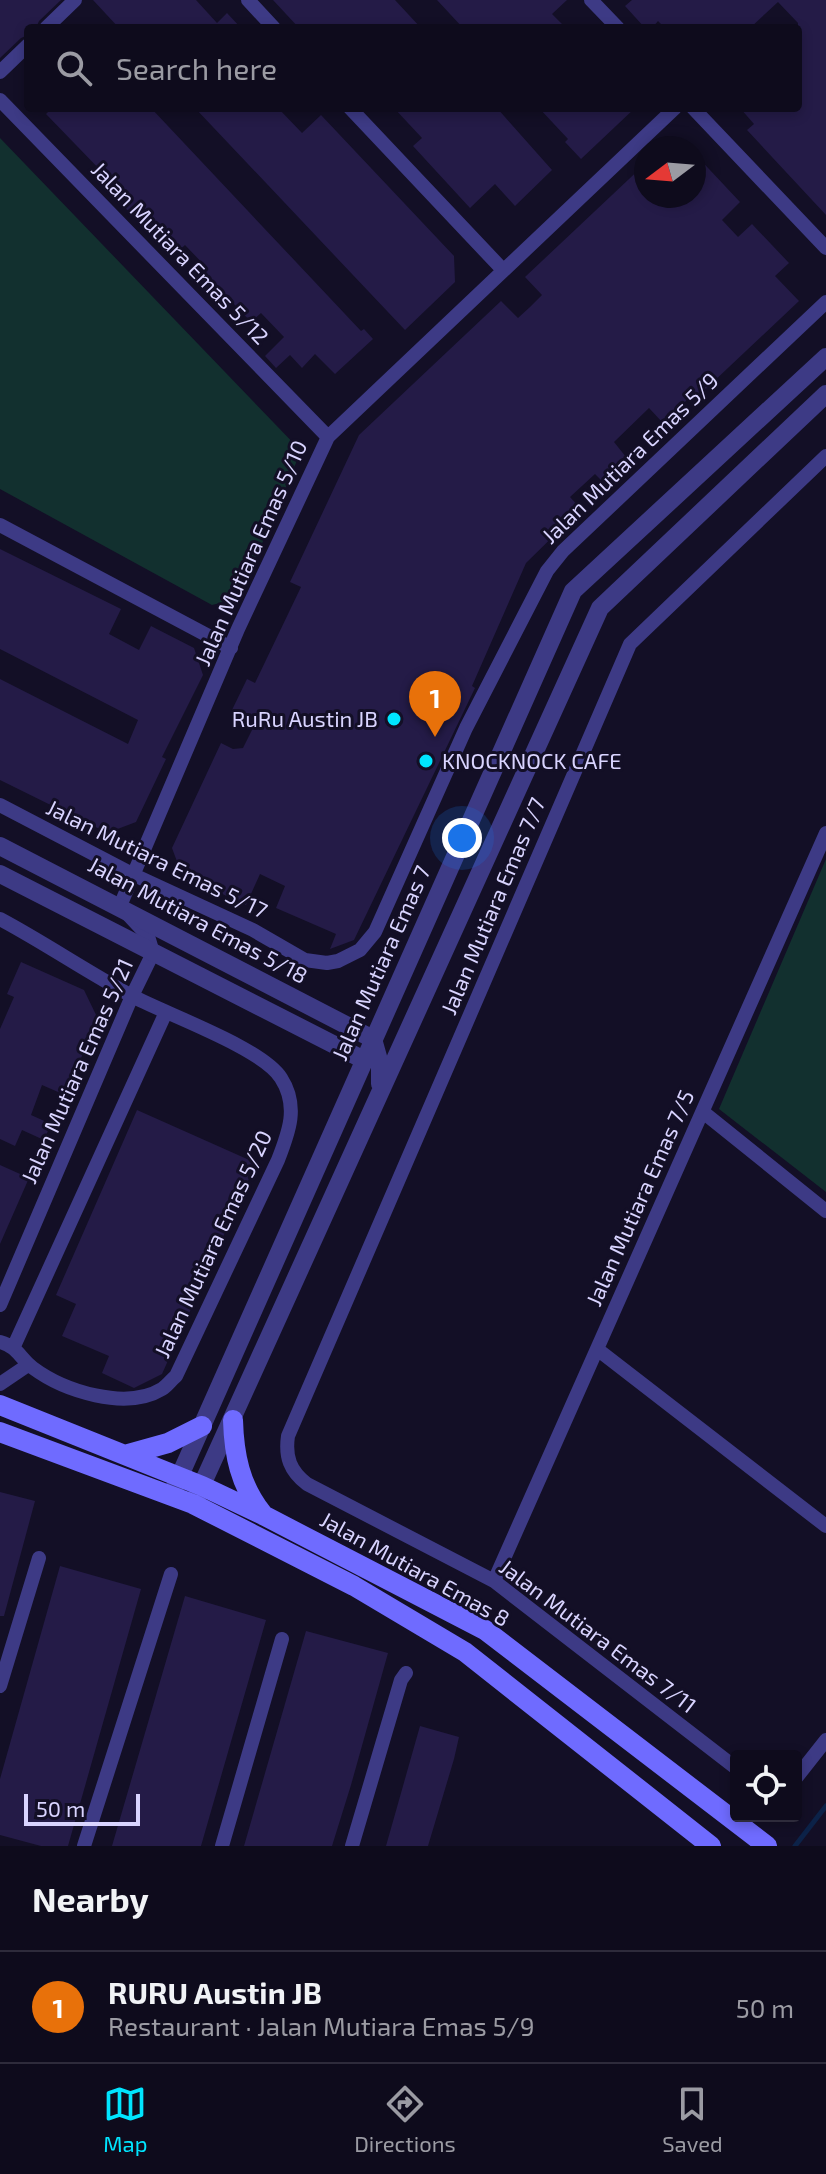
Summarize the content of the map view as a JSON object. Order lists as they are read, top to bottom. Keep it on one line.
{"streets":{"main road":["Jalan Mutiara Emas 8"],"street":["Jalan Mutiara Emas 5/12","Jalan Mutiara Emas 5/9","Jalan Mutiara Emas 5/10","Jalan Mutiara Emas 5/17","Jalan Mutiara Emas 7/7","Jalan Mutiara Emas 5/18","Jalan Mutiara Emas 7","Jalan Mutiara Emas 5/21","Jalan Mutiara Emas 7/5","Jalan Mutiara Emas 5/20","Jalan Mutiara Emas 7/11"]},"crossings":[["Jalan Mutiara Emas 5/12","Jalan Mutiara Emas 5/10"],["Jalan Mutiara Emas 5/9","Jalan Mutiara Emas 5/17"],["Jalan Mutiara Emas 5/10","Jalan Mutiara Emas 5/17"],["Jalan Mutiara Emas 5/10","Jalan Mutiara Emas 5/18"],["Jalan Mutiara Emas 5/10","Jalan Mutiara Emas 5/21"],["Jalan Mutiara Emas 7/7","Jalan Mutiara Emas 7/11"],["Jalan Mutiara Emas 5/18","Jalan Mutiara Emas 7"],["Jalan Mutiara Emas 5/18","Jalan Mutiara Emas 5/21"],["Jalan Mutiara Emas 7","Jalan Mutiara Emas 8"],["Jalan Mutiara Emas 7/5","Jalan Mutiara Emas 7/11"]],"places":["RuRu Austin JB","KNOCKNOCK CAFE"],"scale_bar":"50 m","north":"left","page":{"search":"Search here","pins":"1","scale":"50 m","heading":"Nearby","list":[{"mark":"1","name":"RURU Austin JB","note":"Restaurant · Jalan Mutiara Emas 5/9","value":"50 m"}],"nav":["Map","Directions","Saved"]}}
